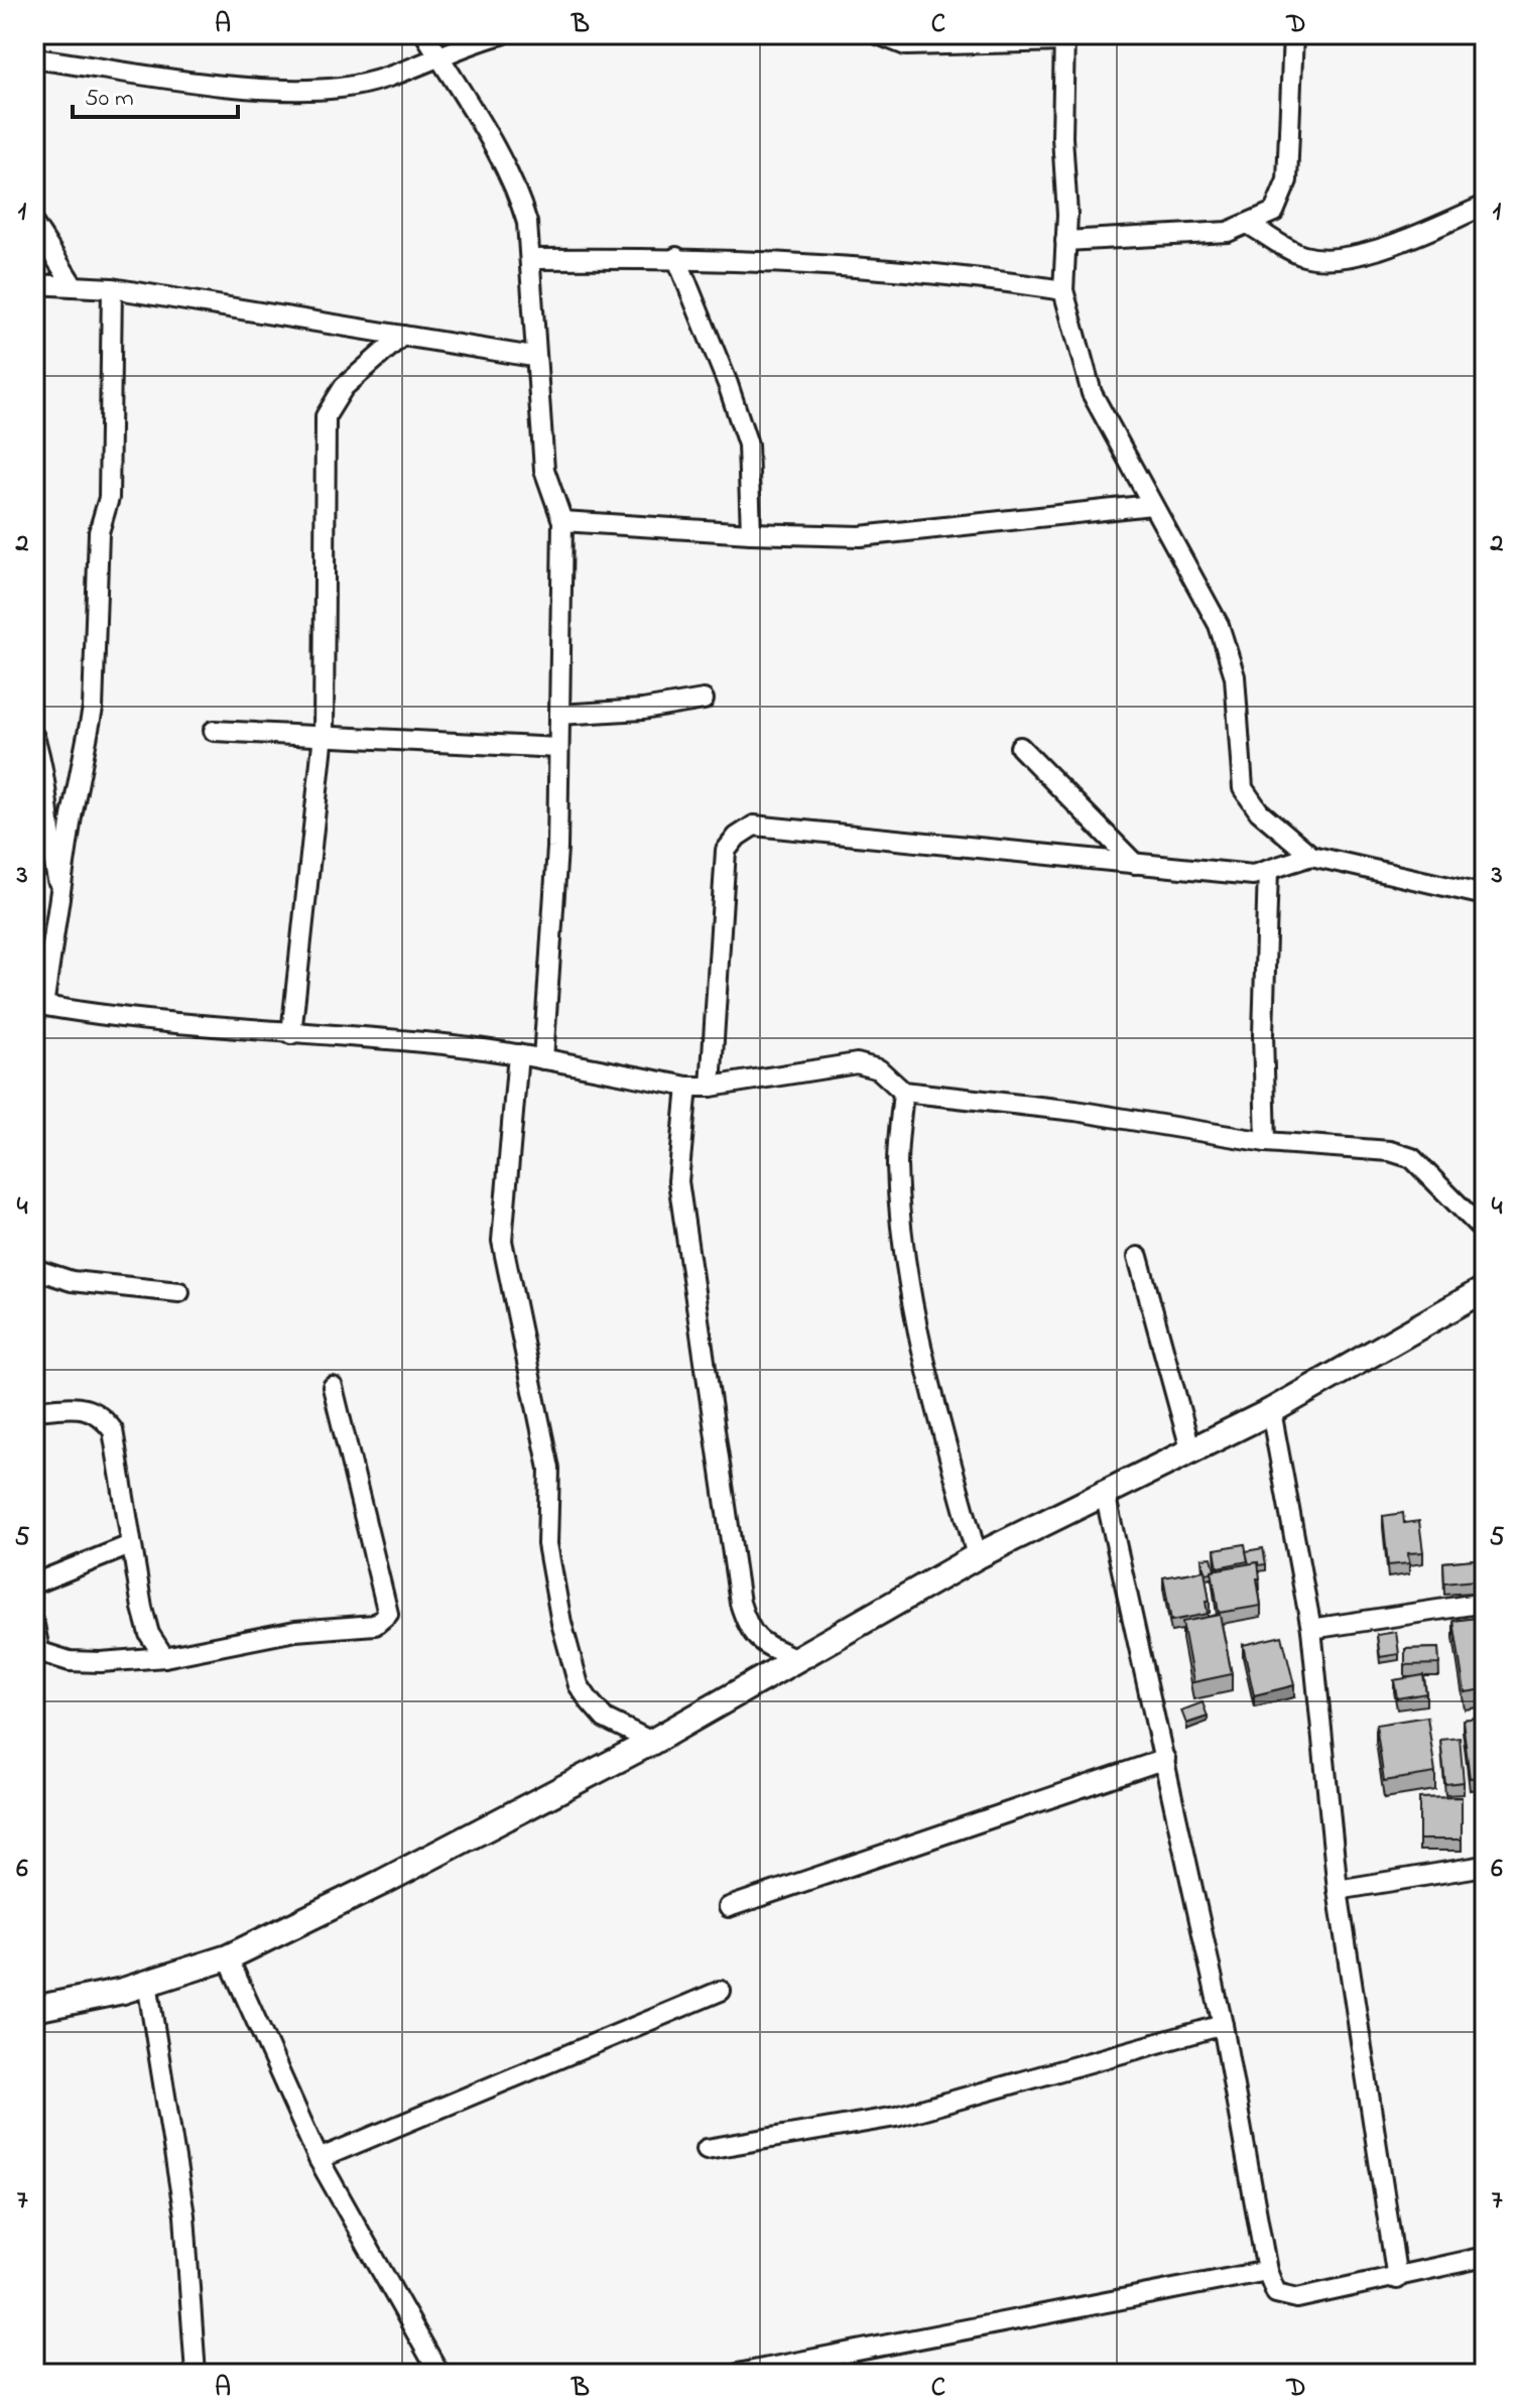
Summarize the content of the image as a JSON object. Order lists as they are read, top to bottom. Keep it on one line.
{"scale_bar":"50 m","grid":{"columns":["A","B","C","D"],"rows":["1","2","3","4","5","6","7"]}}
